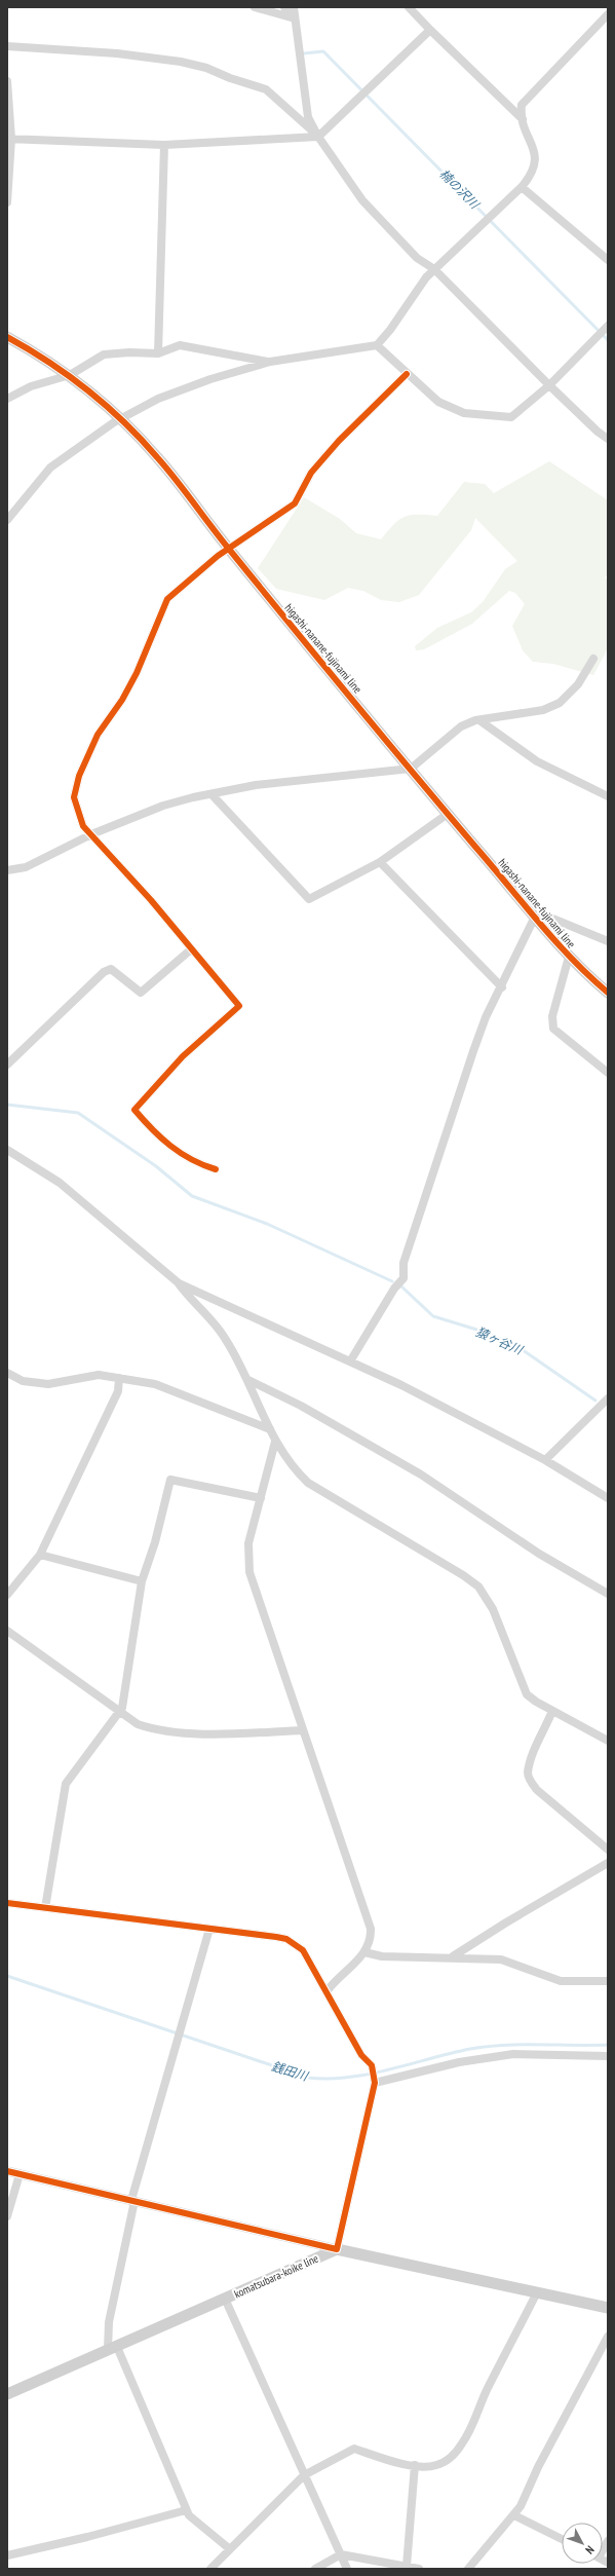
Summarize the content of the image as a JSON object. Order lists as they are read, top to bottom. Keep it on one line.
{"streets":{"main road":["higashi-nanane-fujinami line","komatsubara-koike line"]},"water":["楠の沢川","猿ヶ谷川","銭田川"],"north":"bottom right"}
